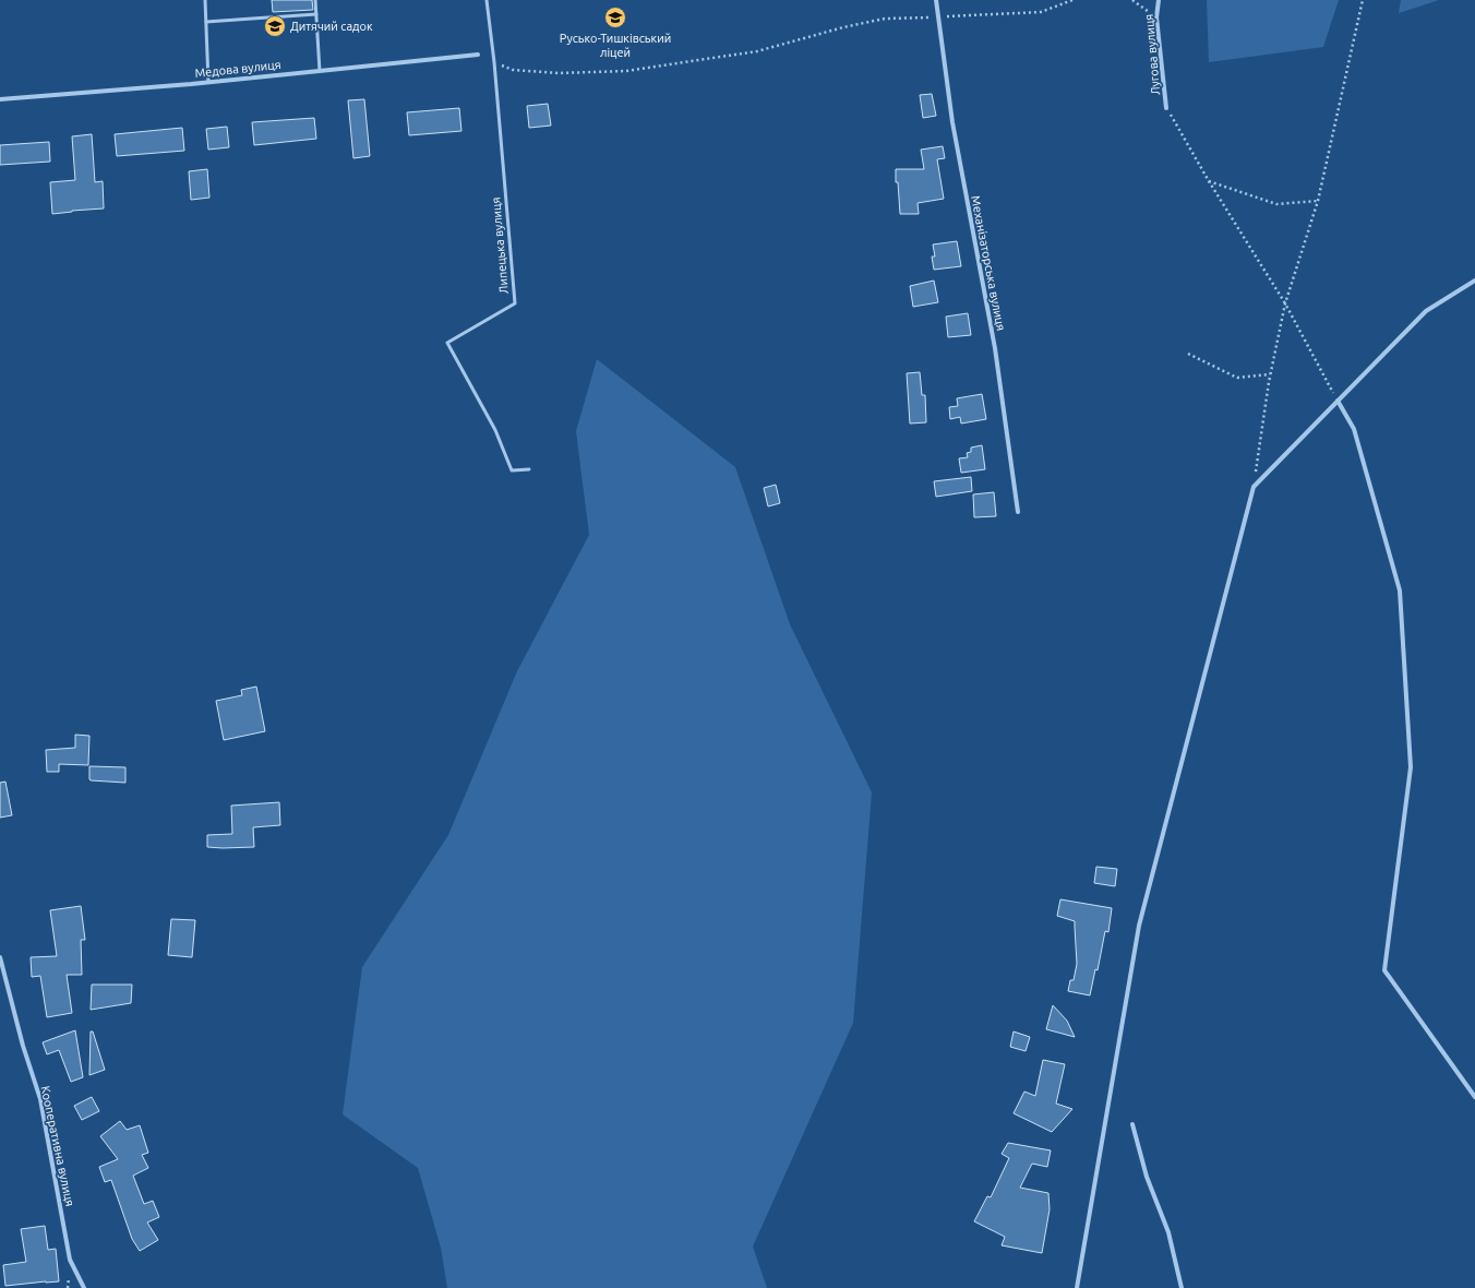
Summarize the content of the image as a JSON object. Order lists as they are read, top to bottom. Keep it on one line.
{"streets":{"street":["Лугова вулиця","Медова вулиця","Механізаторська вулиця","Кооперативна вулиця"],"lane":["Липецька вулиця"]},"places":{"school or university":["Русько-Тишківський ліцей","Дитячий садок"]}}
